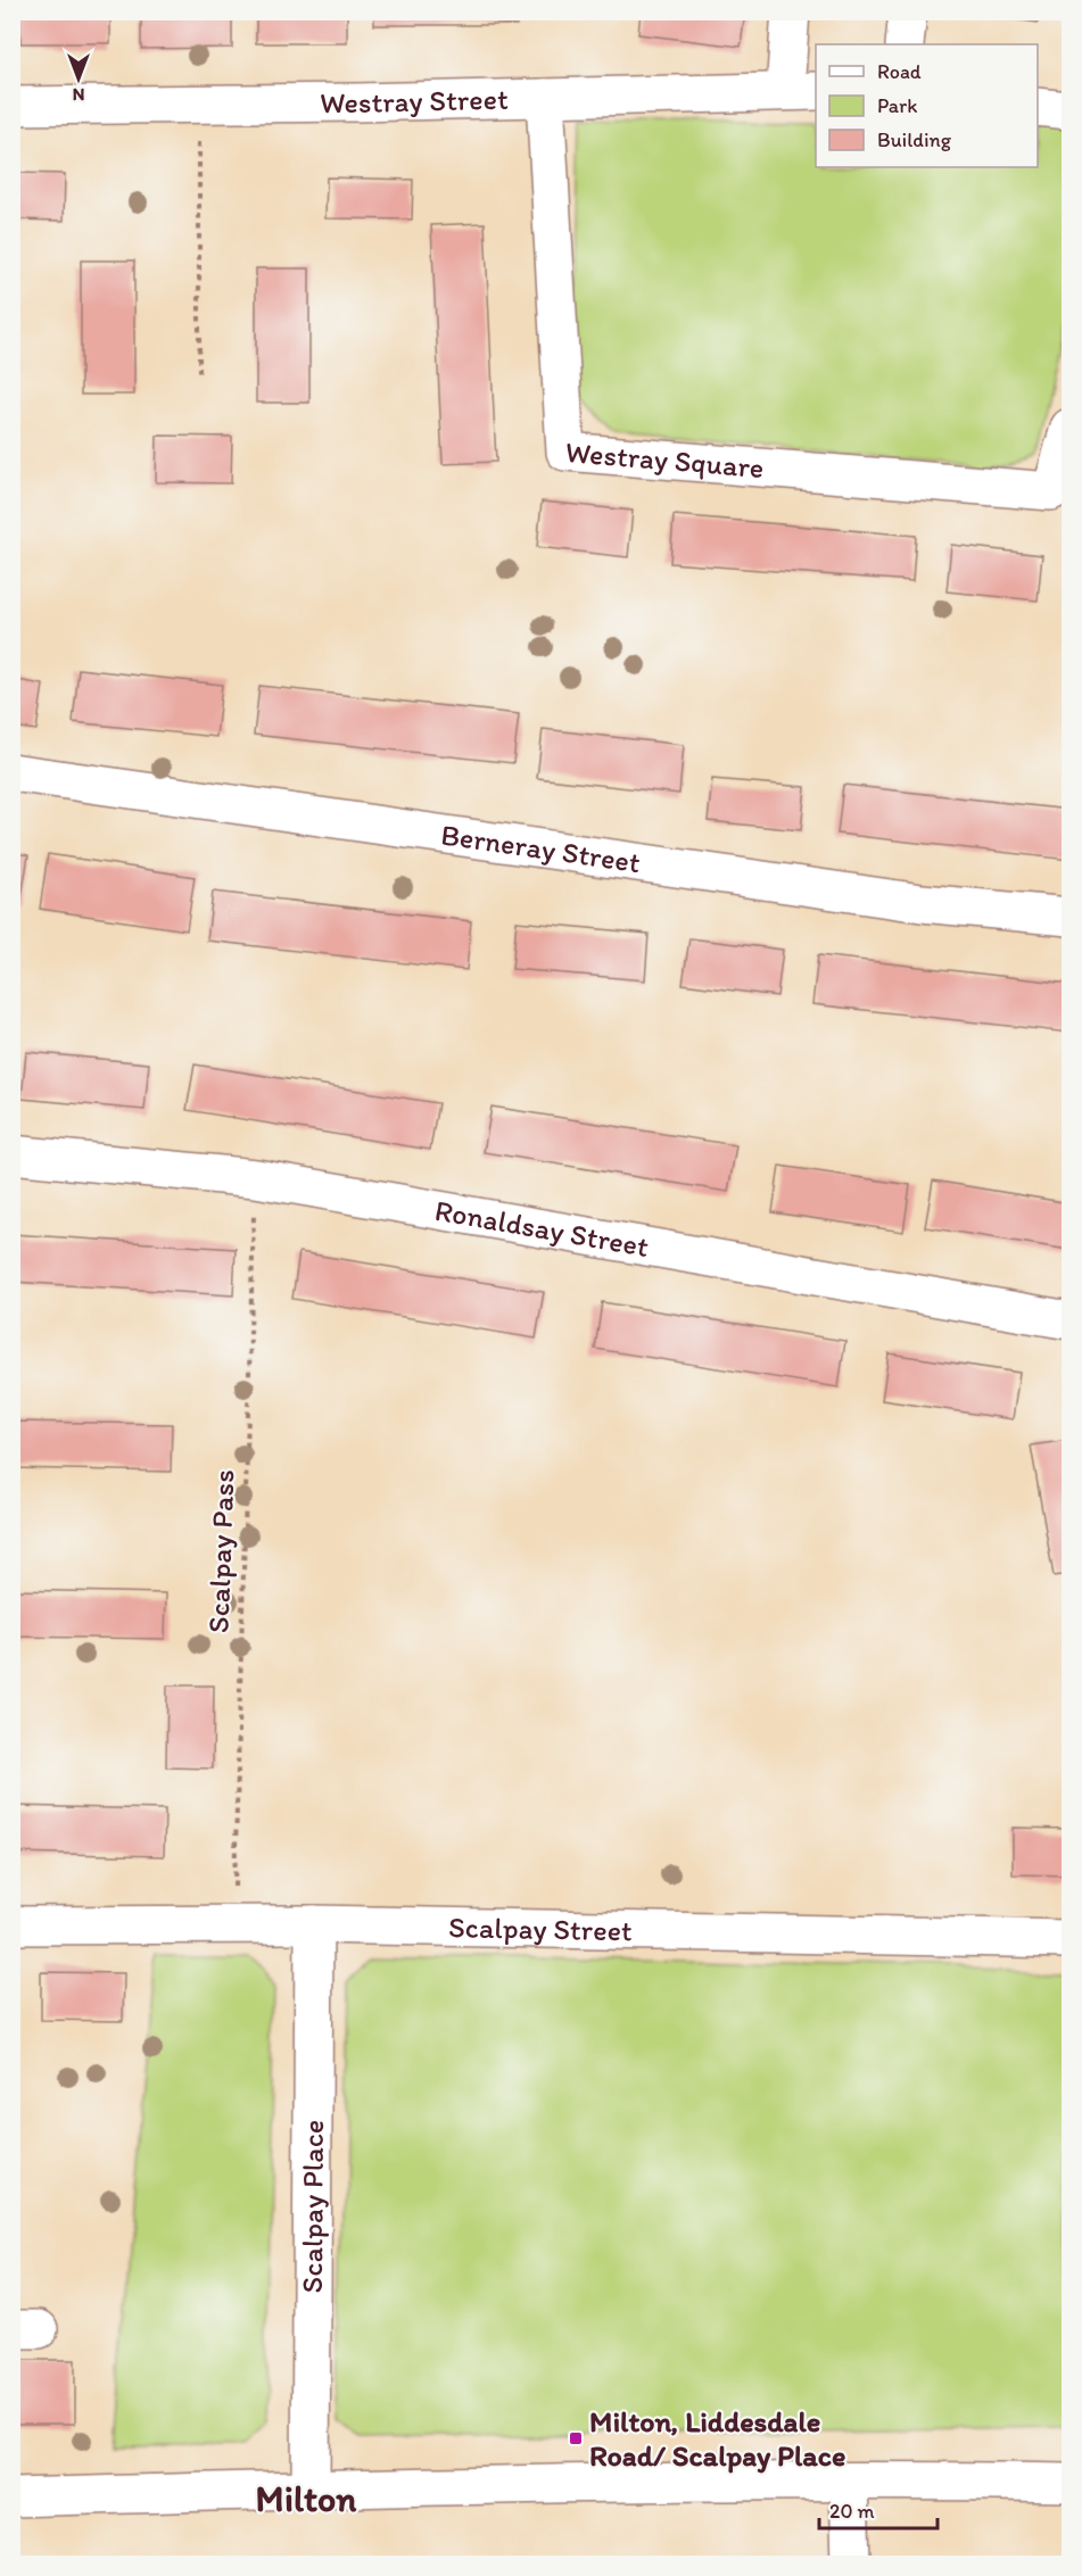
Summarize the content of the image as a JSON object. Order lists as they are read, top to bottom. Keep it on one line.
{"streets":{"street":["Westray Street","Westray Square","Berneray Street","Ronaldsay Street","Scalpay Street","Scalpay Place"],"path":["Scalpay Pass"]},"crossings":[["Westray Street","Westray Square"],["Ronaldsay Street","Scalpay Pass"],["Scalpay Pass","Scalpay Street"],["Scalpay Street","Scalpay Place"]],"districts":["Milton"],"places":{"transit":["Milton, Liddesdale Road/ Scalpay Place"]},"legend":["Road","Park","Building"],"scale_bar":"20 m","north":"bottom"}
